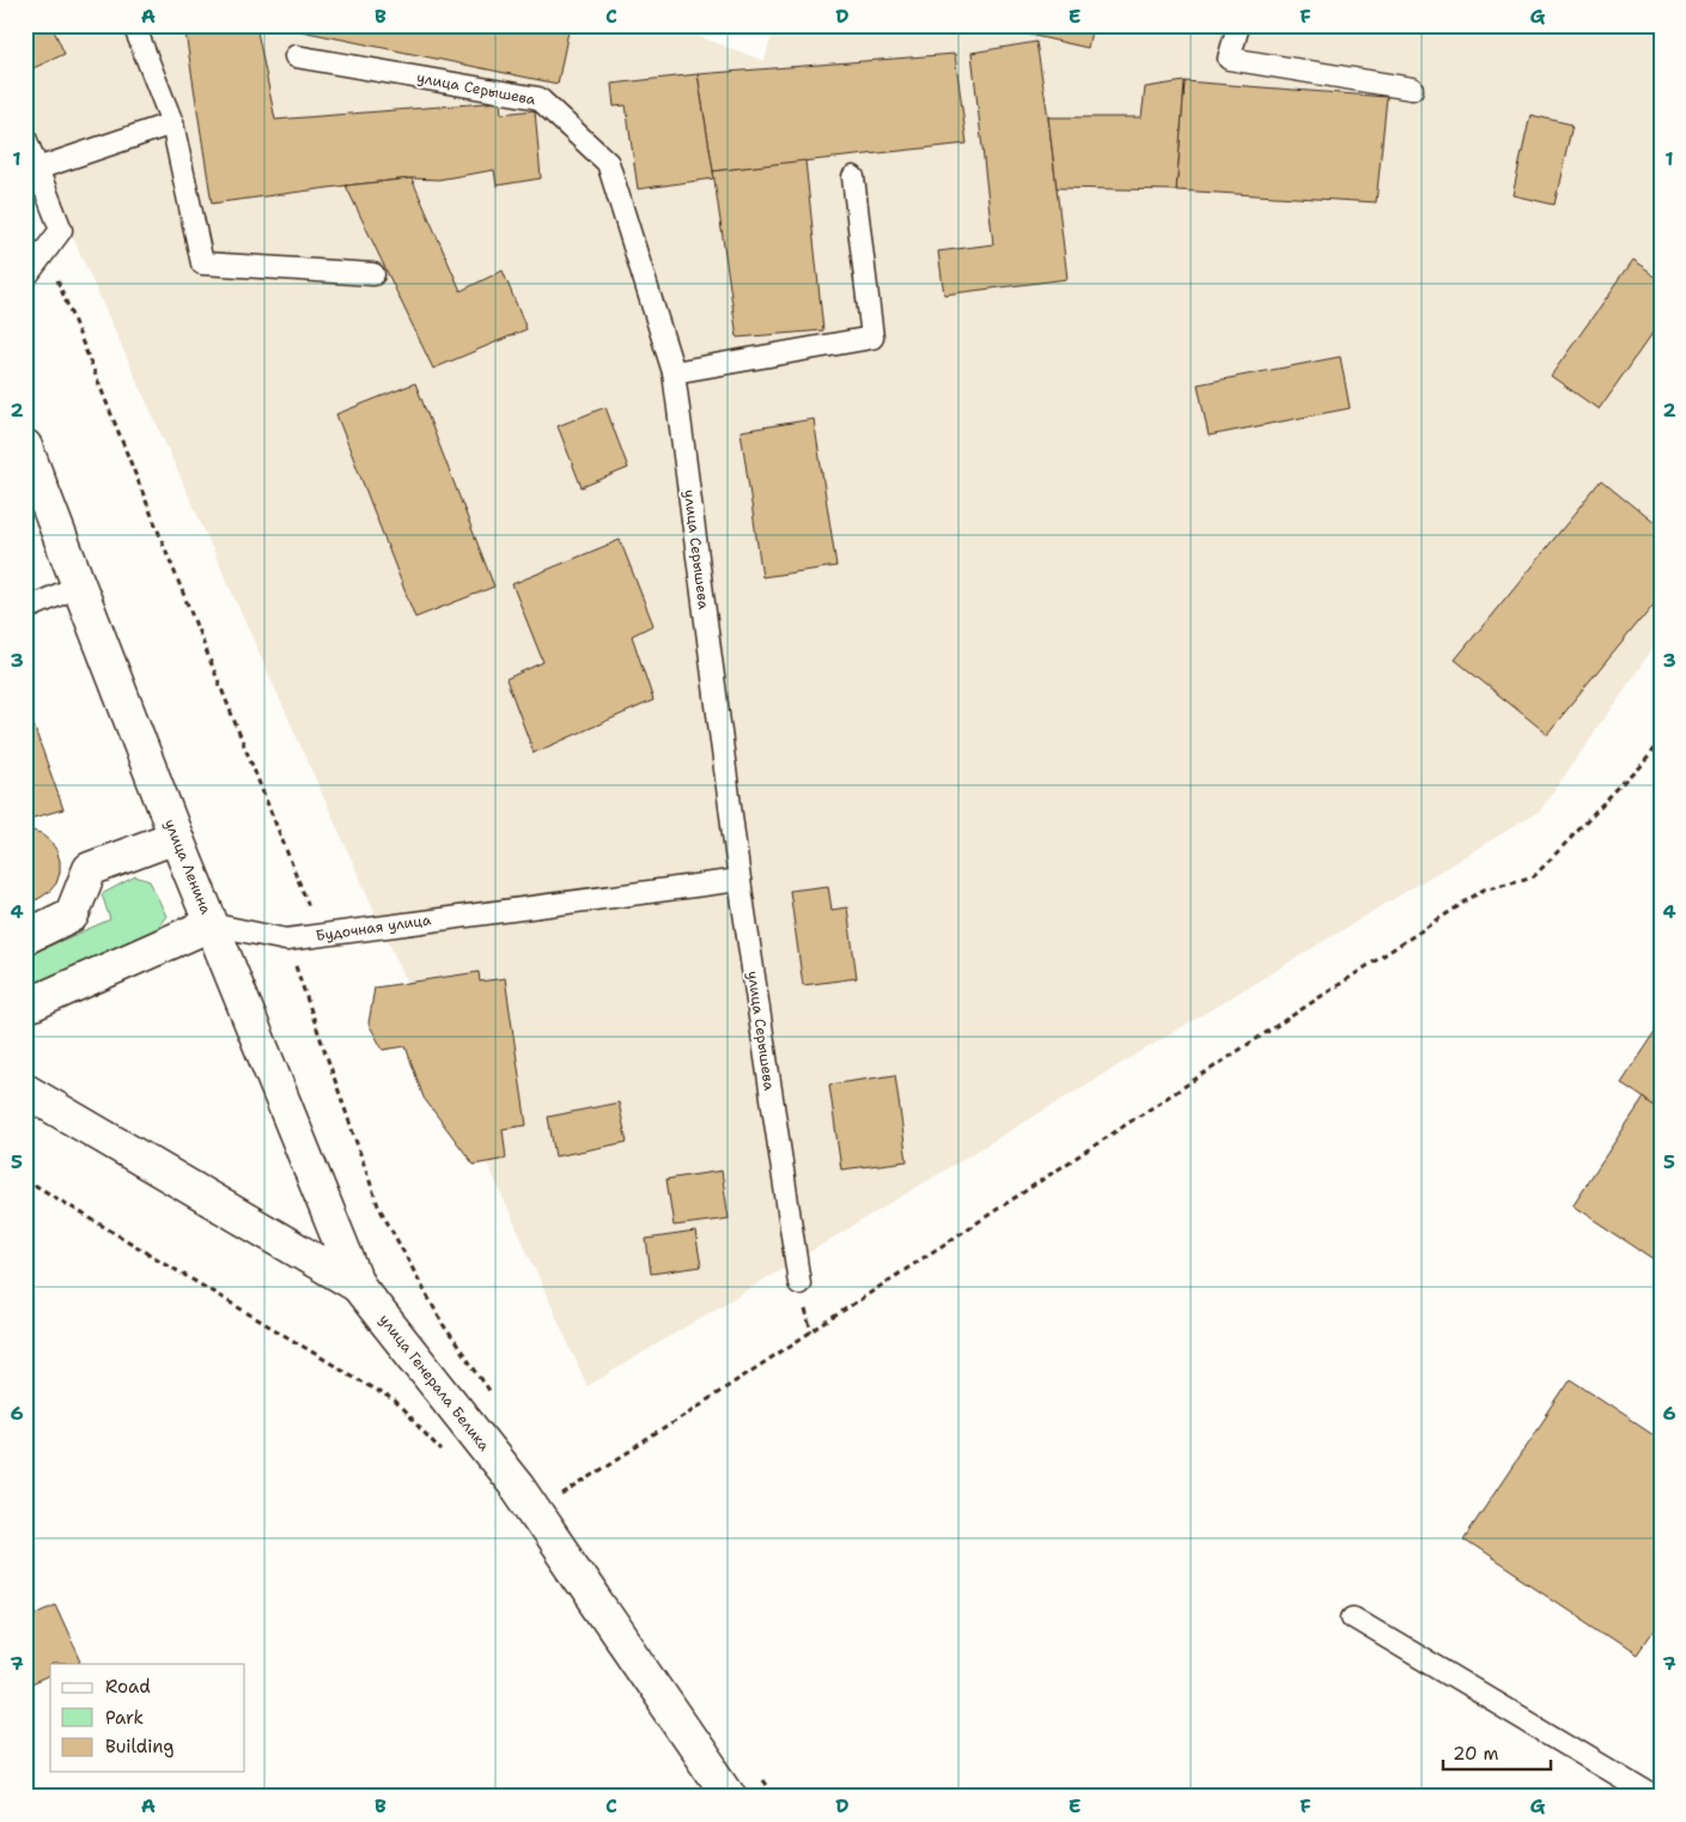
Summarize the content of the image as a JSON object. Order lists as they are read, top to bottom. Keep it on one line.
{"streets":{"main road":["улица Ленина","улица Генерала Белика"],"lane":["улица Серышева","Будочная улица"]},"crossings":[["улица Серышева","Будочная улица"],["улица Ленина","Будочная улица"],["улица Ленина","улица Генерала Белика"]],"legend":["Road","Park","Building"],"scale_bar":"20 m","grid":{"columns":["A","B","C","D","E","F","G"],"rows":["1","2","3","4","5","6","7"]}}
